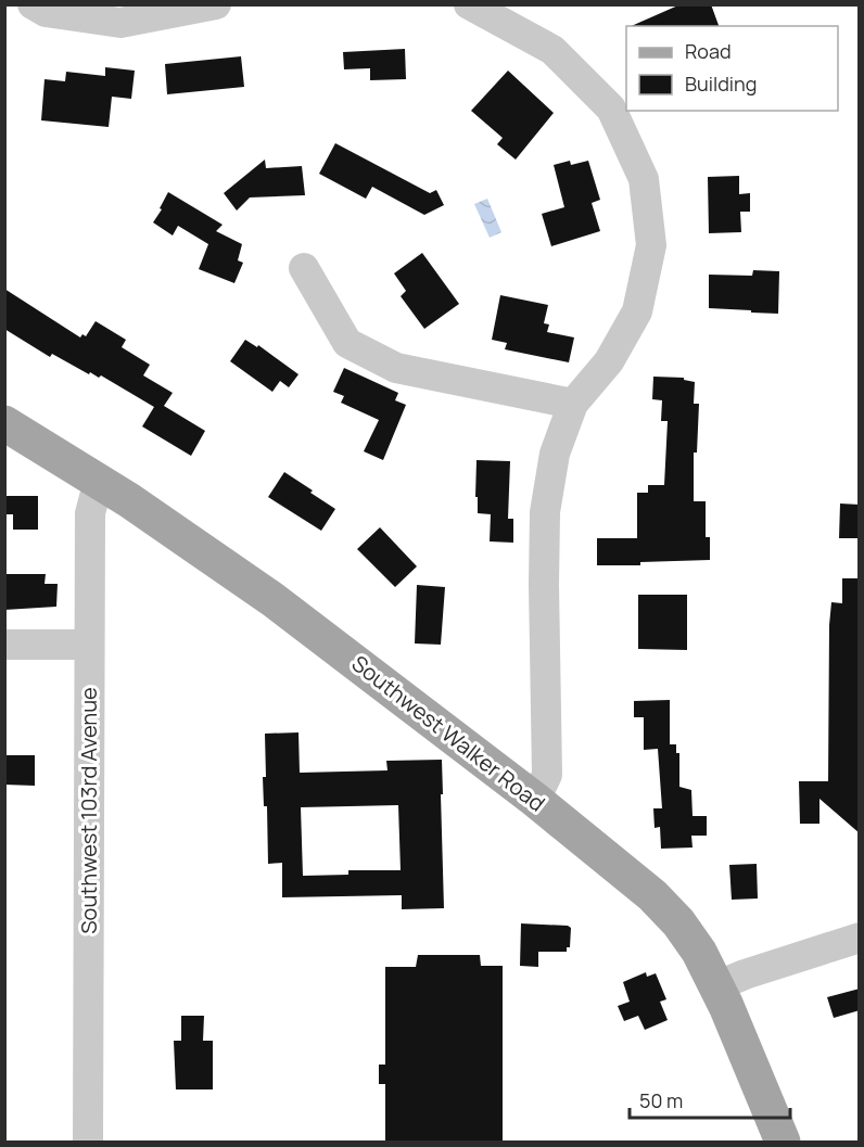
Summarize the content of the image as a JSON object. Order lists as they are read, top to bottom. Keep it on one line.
{"streets":{"main road":["Southwest Walker Road"],"street":["Southwest 103rd Avenue"]},"crossings":[["Southwest Walker Road","Southwest 103rd Avenue"]],"legend":["Road","Building"],"scale_bar":"50 m"}
